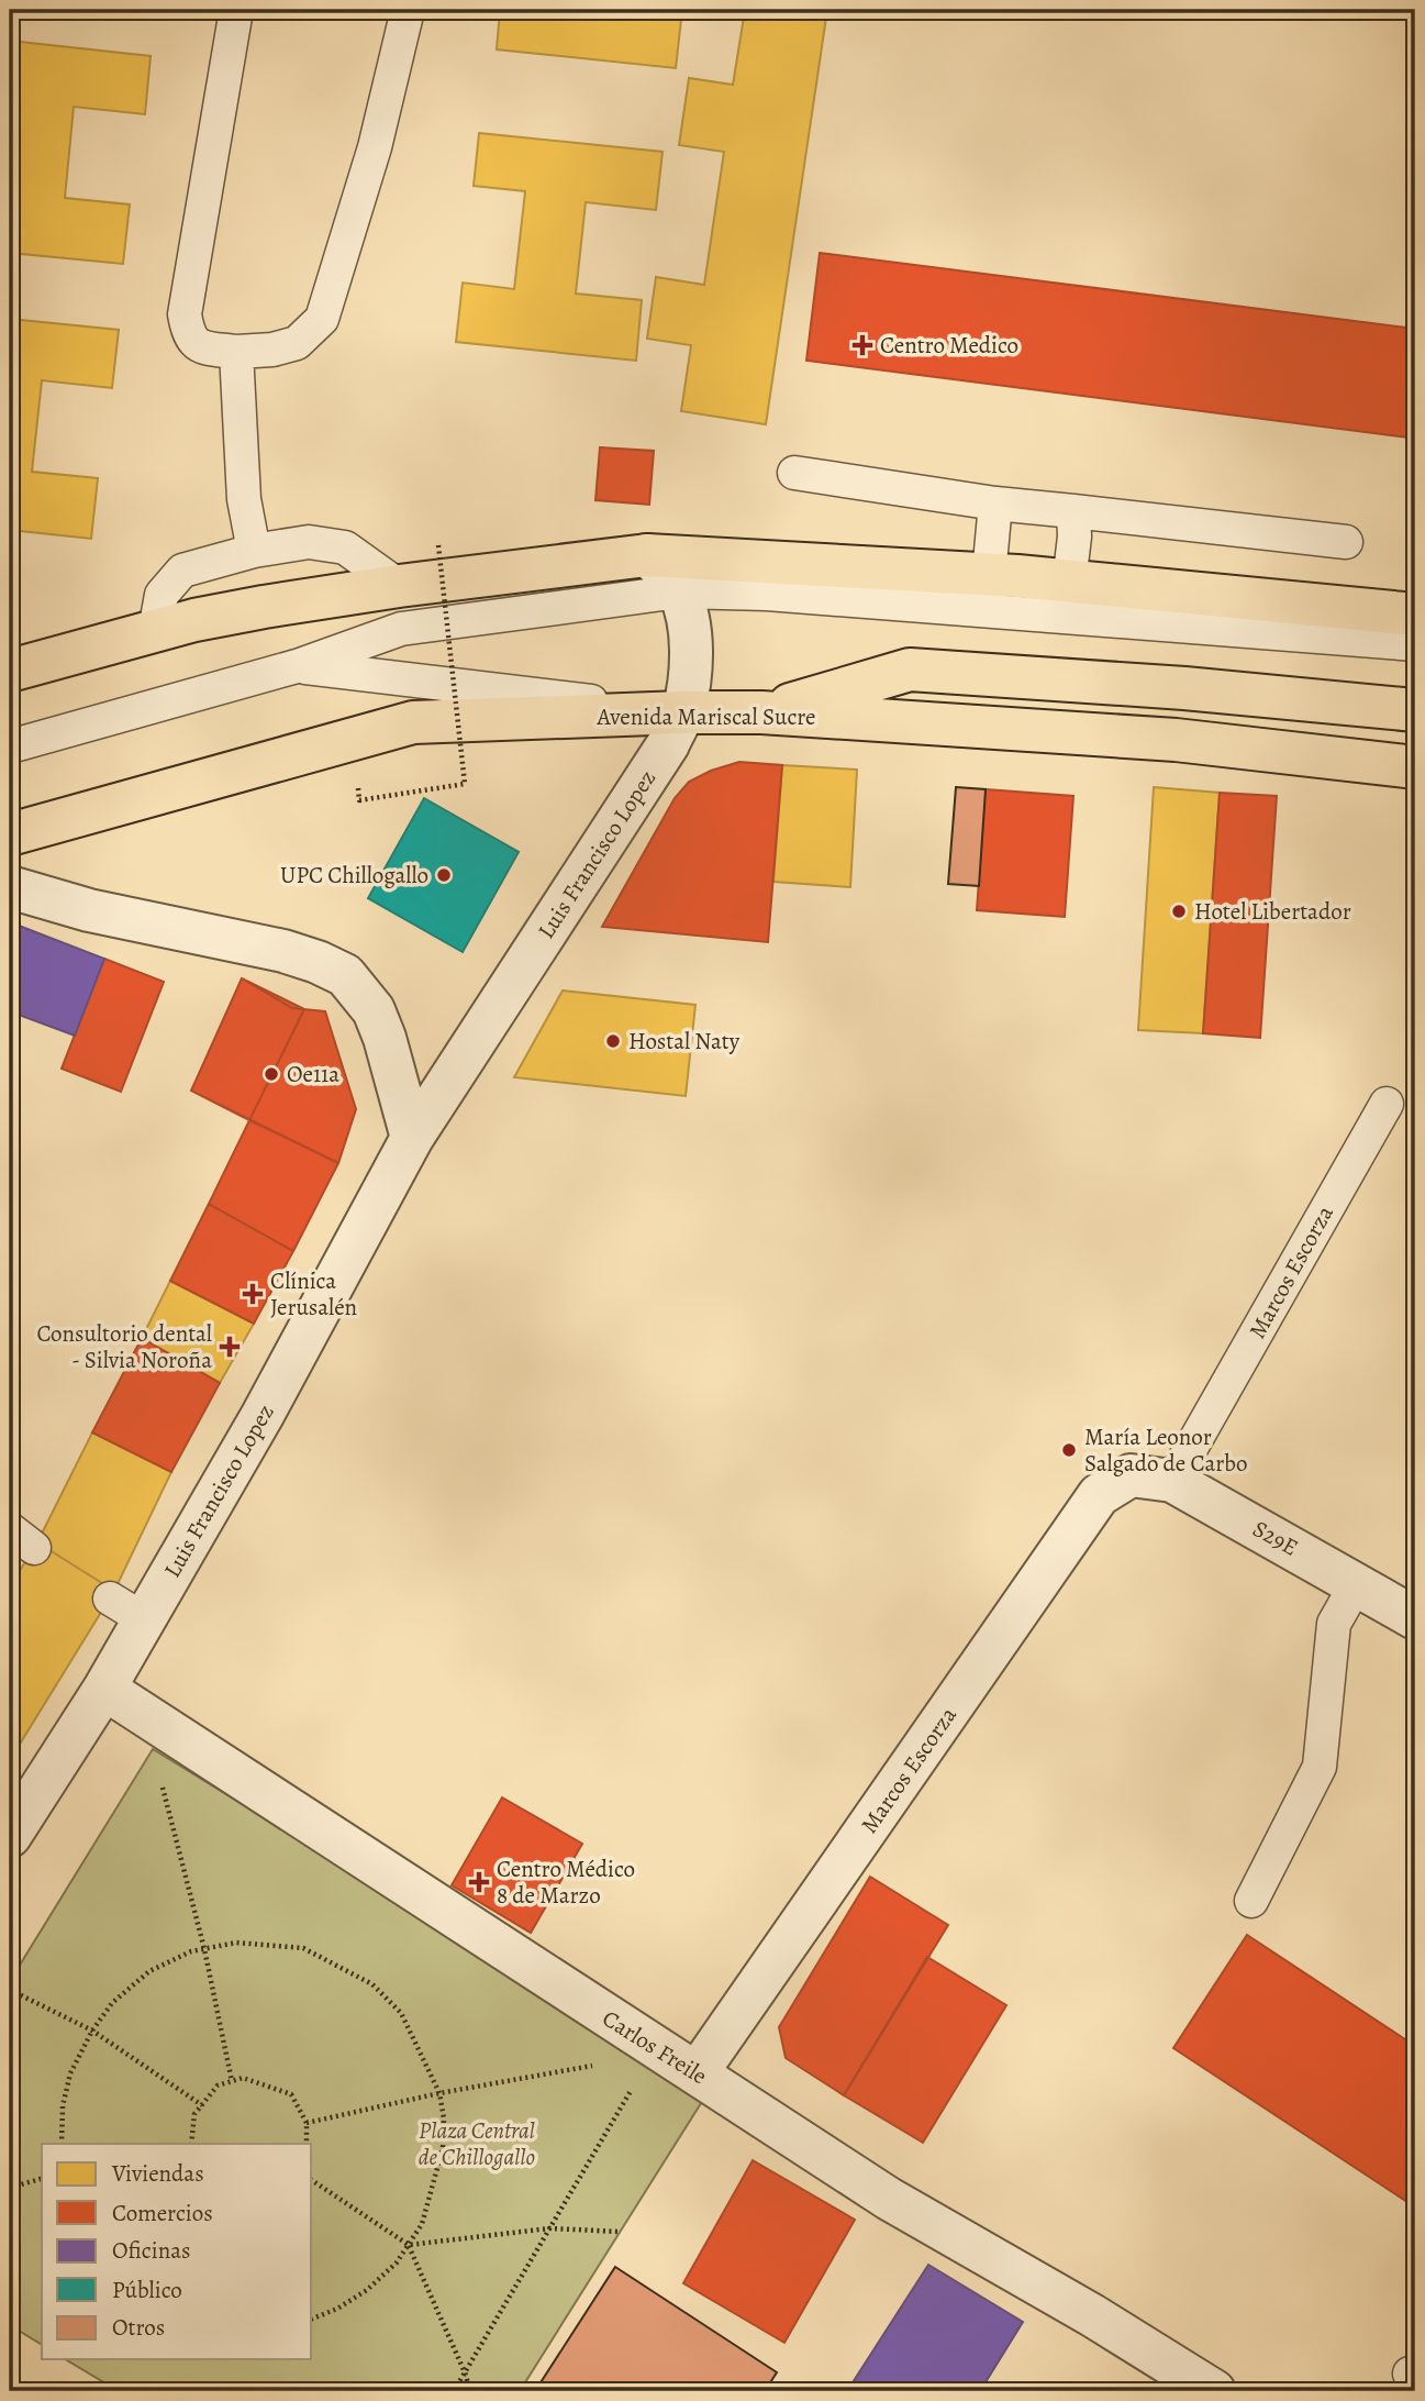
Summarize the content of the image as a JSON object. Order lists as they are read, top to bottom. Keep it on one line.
{"streets":{"main road":["Avenida Mariscal Sucre"],"street":["Luis Francisco Lopez","Marcos Escorza","S29E","Carlos Freile"]},"crossings":[["Avenida Mariscal Sucre","Luis Francisco Lopez"],["Luis Francisco Lopez","Carlos Freile"],["Marcos Escorza","S29E"],["Marcos Escorza","Carlos Freile"]],"parks":["Plaza Central de Chillogallo"],"places":{"health":["Centro Medico","Clínica Jerusalén","Consultorio dental - Silvia Noroña","Centro Médico 8 de Marzo"],"other":["UPC Chillogallo","Hotel Libertador","Hostal Naty","Oe11a","María Leonor Salgado de Carbo"]},"legend":["Viviendas","Comercios","Oficinas","Público","Otros"]}
